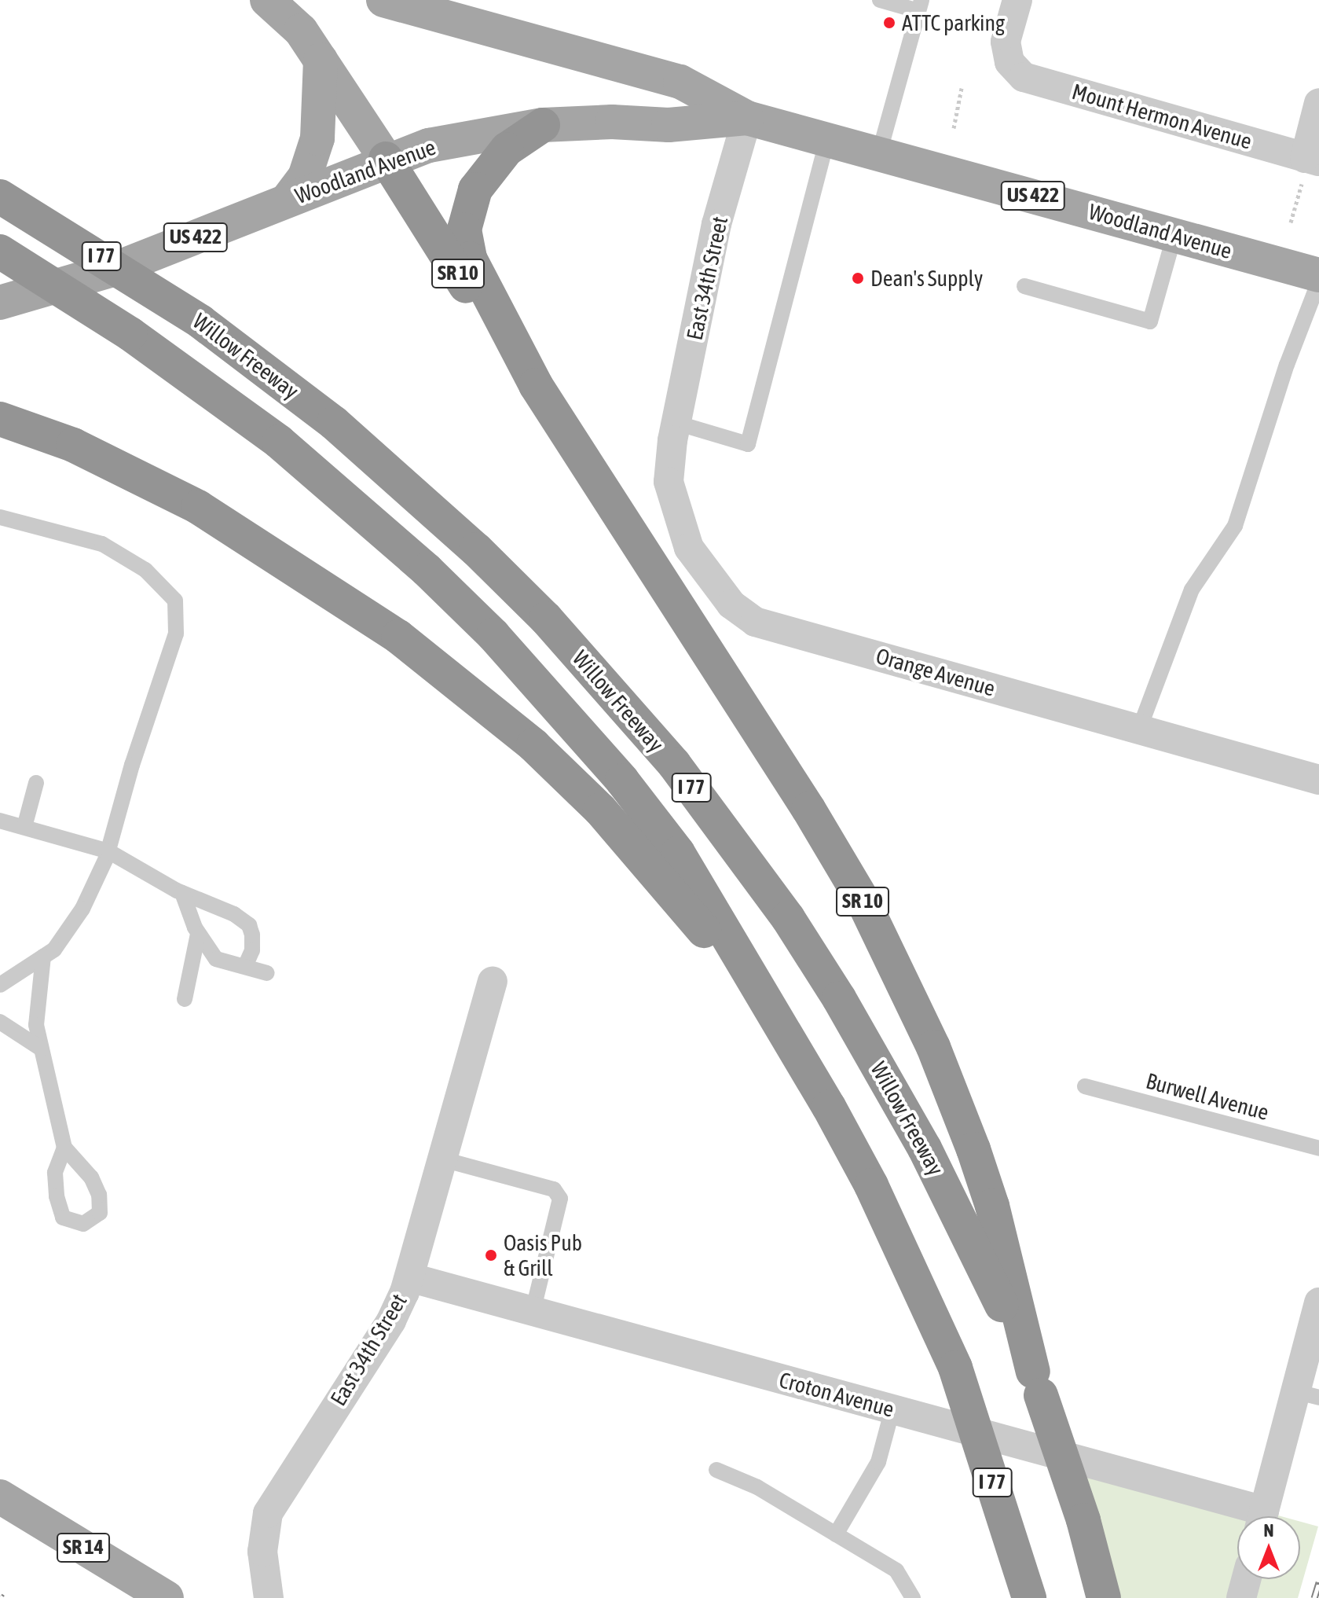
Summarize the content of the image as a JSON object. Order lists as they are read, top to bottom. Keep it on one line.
{"streets":{"highway":["I 77","SR 10","Willow Freeway"],"main road":["Woodland Avenue","US 422","SR 14"],"street":["Mount Hermon Avenue","East 34th Street","Orange Avenue","Croton Avenue"],"lane":["Burwell Avenue"]},"crossings":[["Woodland Avenue","SR 10"],["Woodland Avenue","East 34th Street"],["SR 10","Willow Freeway"],["East 34th Street","Orange Avenue"],["East 34th Street","Croton Avenue"]],"places":["ATTC parking","Dean's Supply","Oasis Pub & Grill"],"north":"top"}
